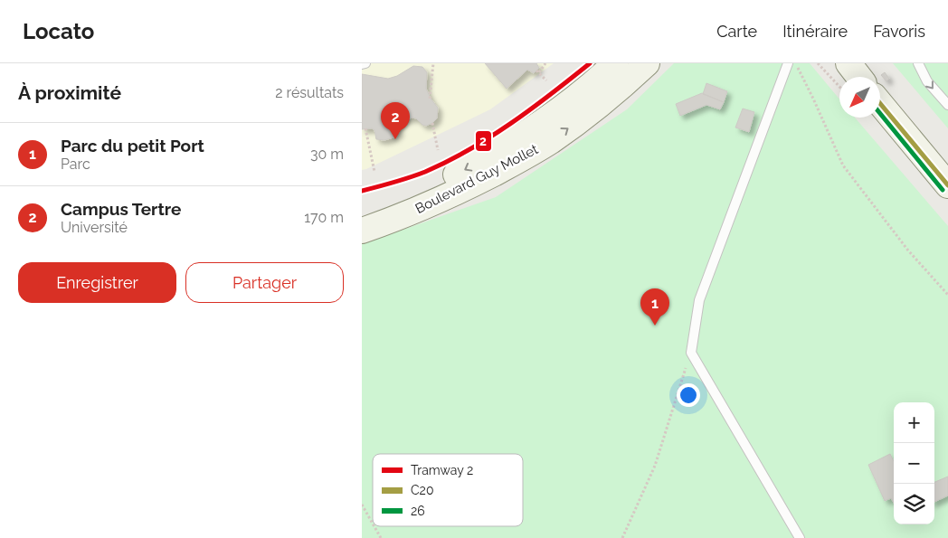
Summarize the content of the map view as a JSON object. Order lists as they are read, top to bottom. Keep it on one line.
{"streets":{"main road":["Boulevard Guy Mollet"]},"lines":["tram line 2","transit line C20","transit line 26"],"legend":["Tramway 2","C20","26"],"north":"bottom left","page":{"header":"Locato","nav":["Carte","Itinéraire","Favoris"],"heading":["À proximité","2 résultats"],"pins":["2","1"],"list":[{"mark":"1","name":"Parc du petit Port","note":"Parc","value":"30 m"},{"mark":"2","name":"Campus Tertre","note":"Université","value":"170 m"}],"buttons":["Enregistrer","Partager"],"map_buttons":["+","−"]}}
